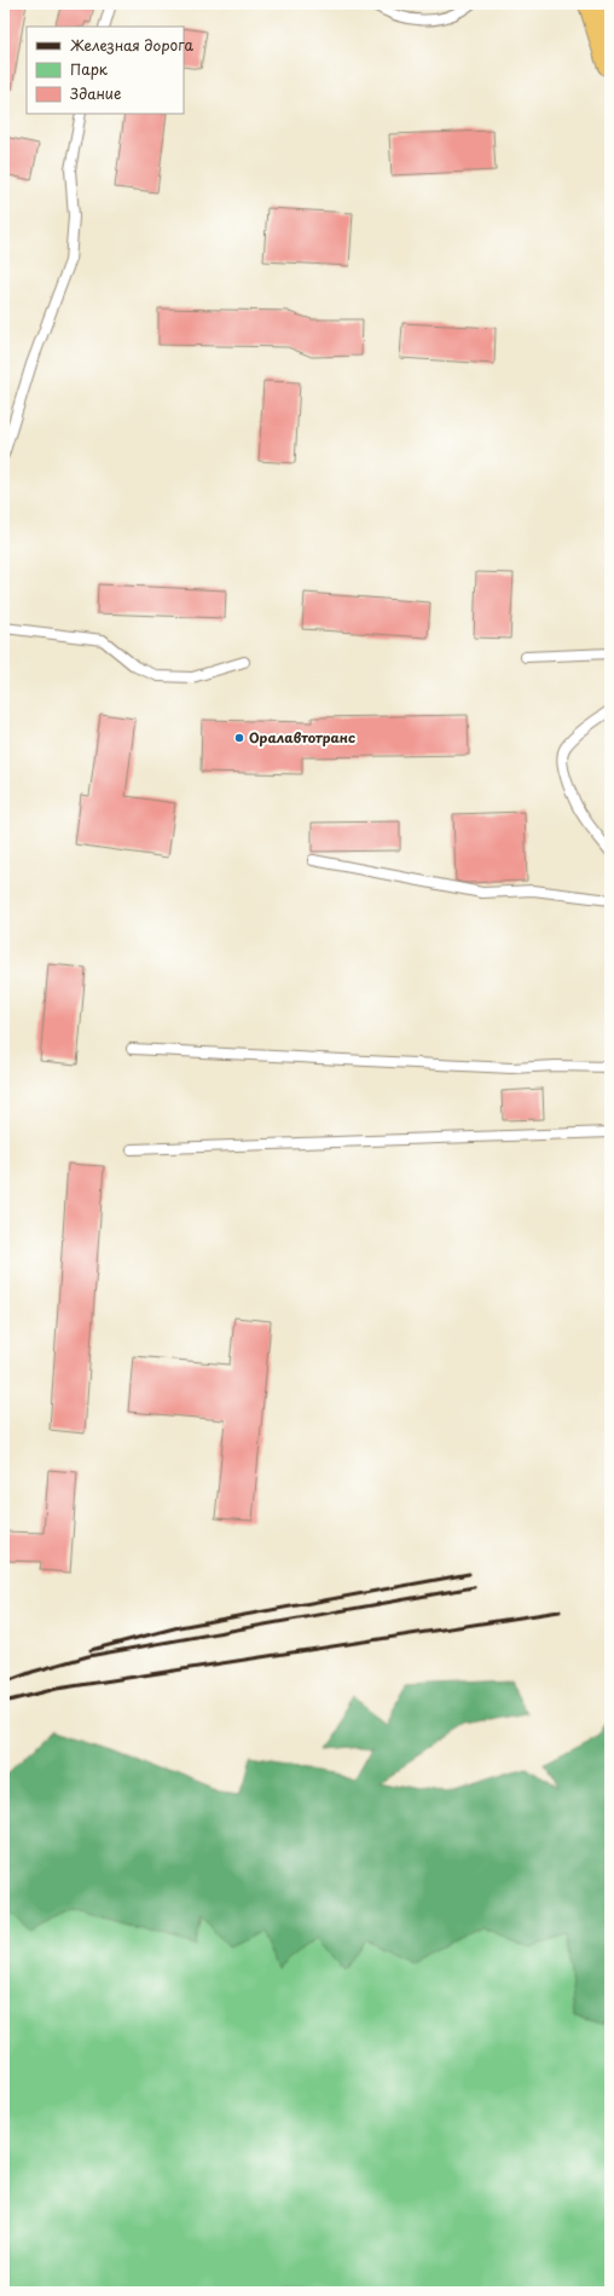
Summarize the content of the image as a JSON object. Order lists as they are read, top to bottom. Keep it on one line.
{"places":["Оралавтотранс"],"legend":["Железная дорога","Парк","Здание"]}
